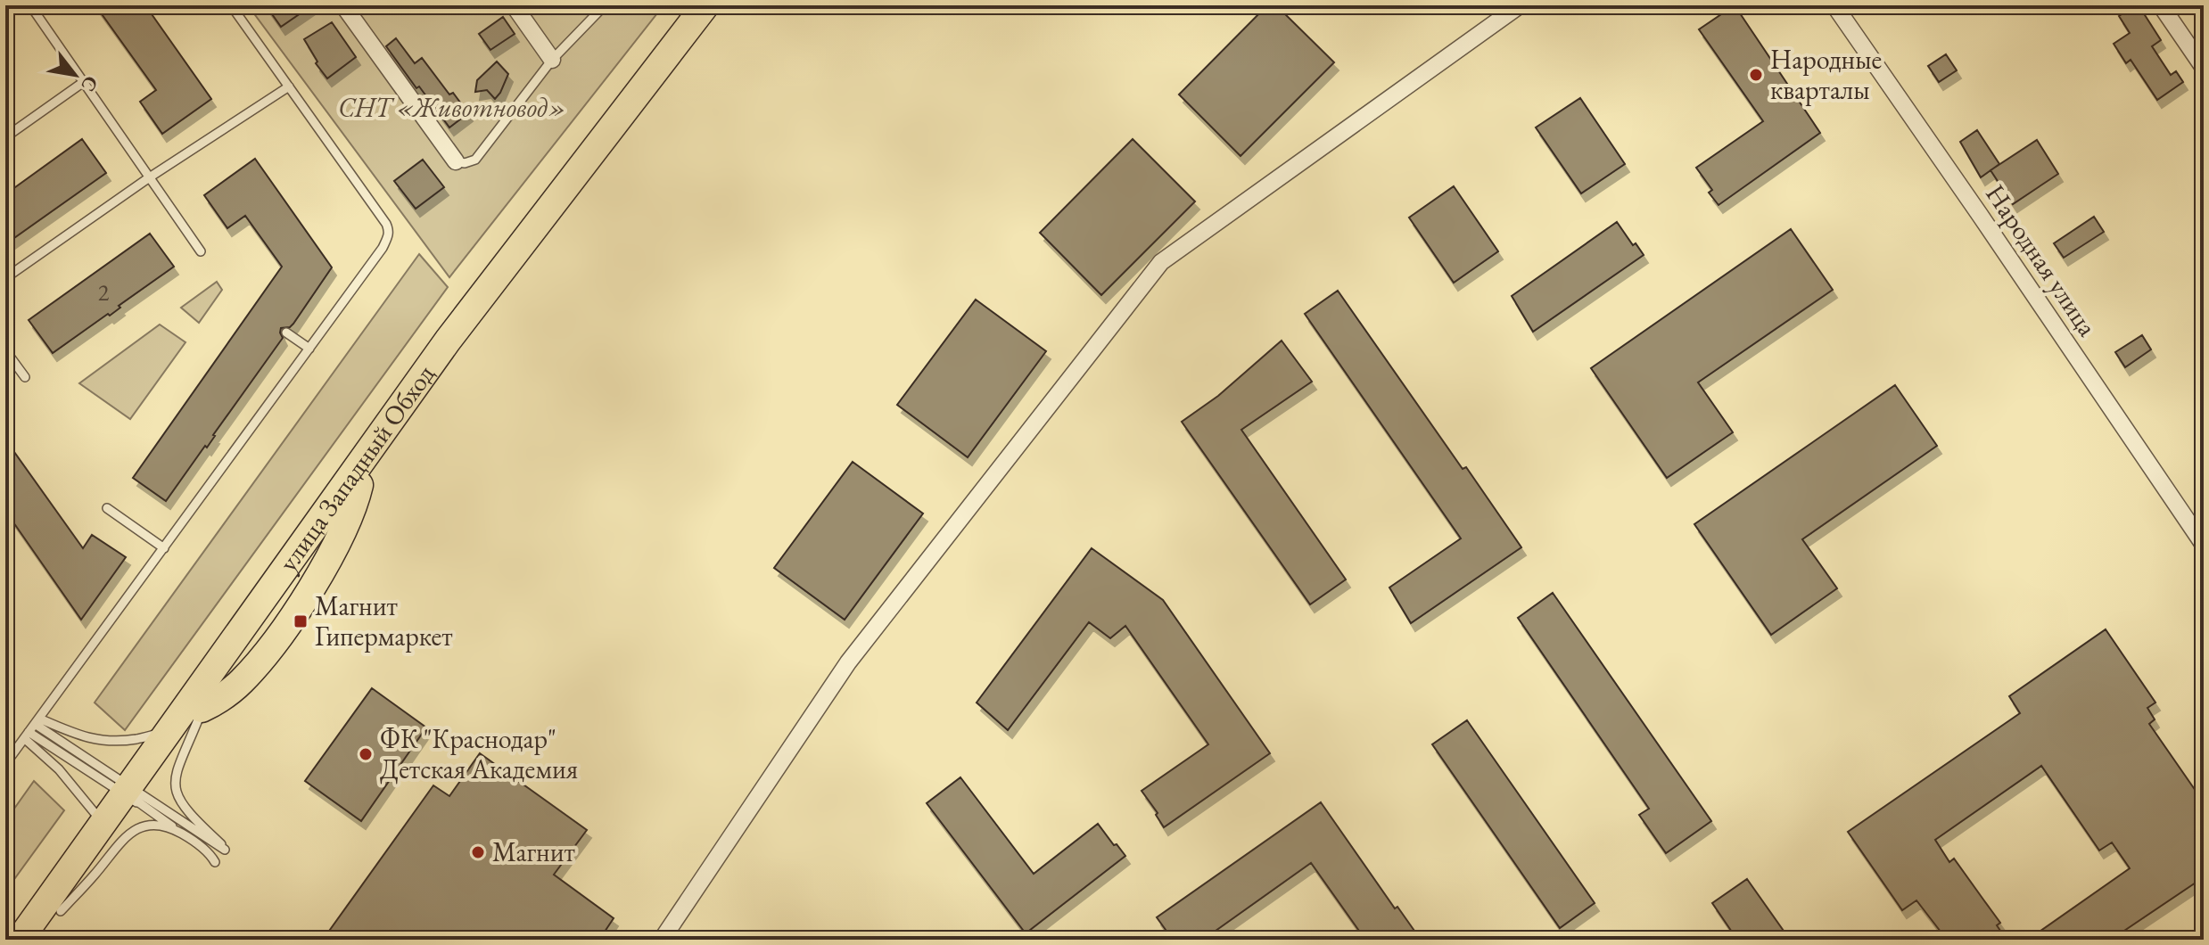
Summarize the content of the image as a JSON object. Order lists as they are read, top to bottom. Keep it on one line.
{"streets":{"highway":["улица Западный Обход"],"street":["Народная улица"]},"parks":["СНТ «Животновод»"],"places":{"other":["Народные кварталы","ФК \"Краснодар\" Детская Академия","Магнит"],"transit":["Магнит Гипермаркет"]},"house_numbers":["2"],"north":"bottom right"}
